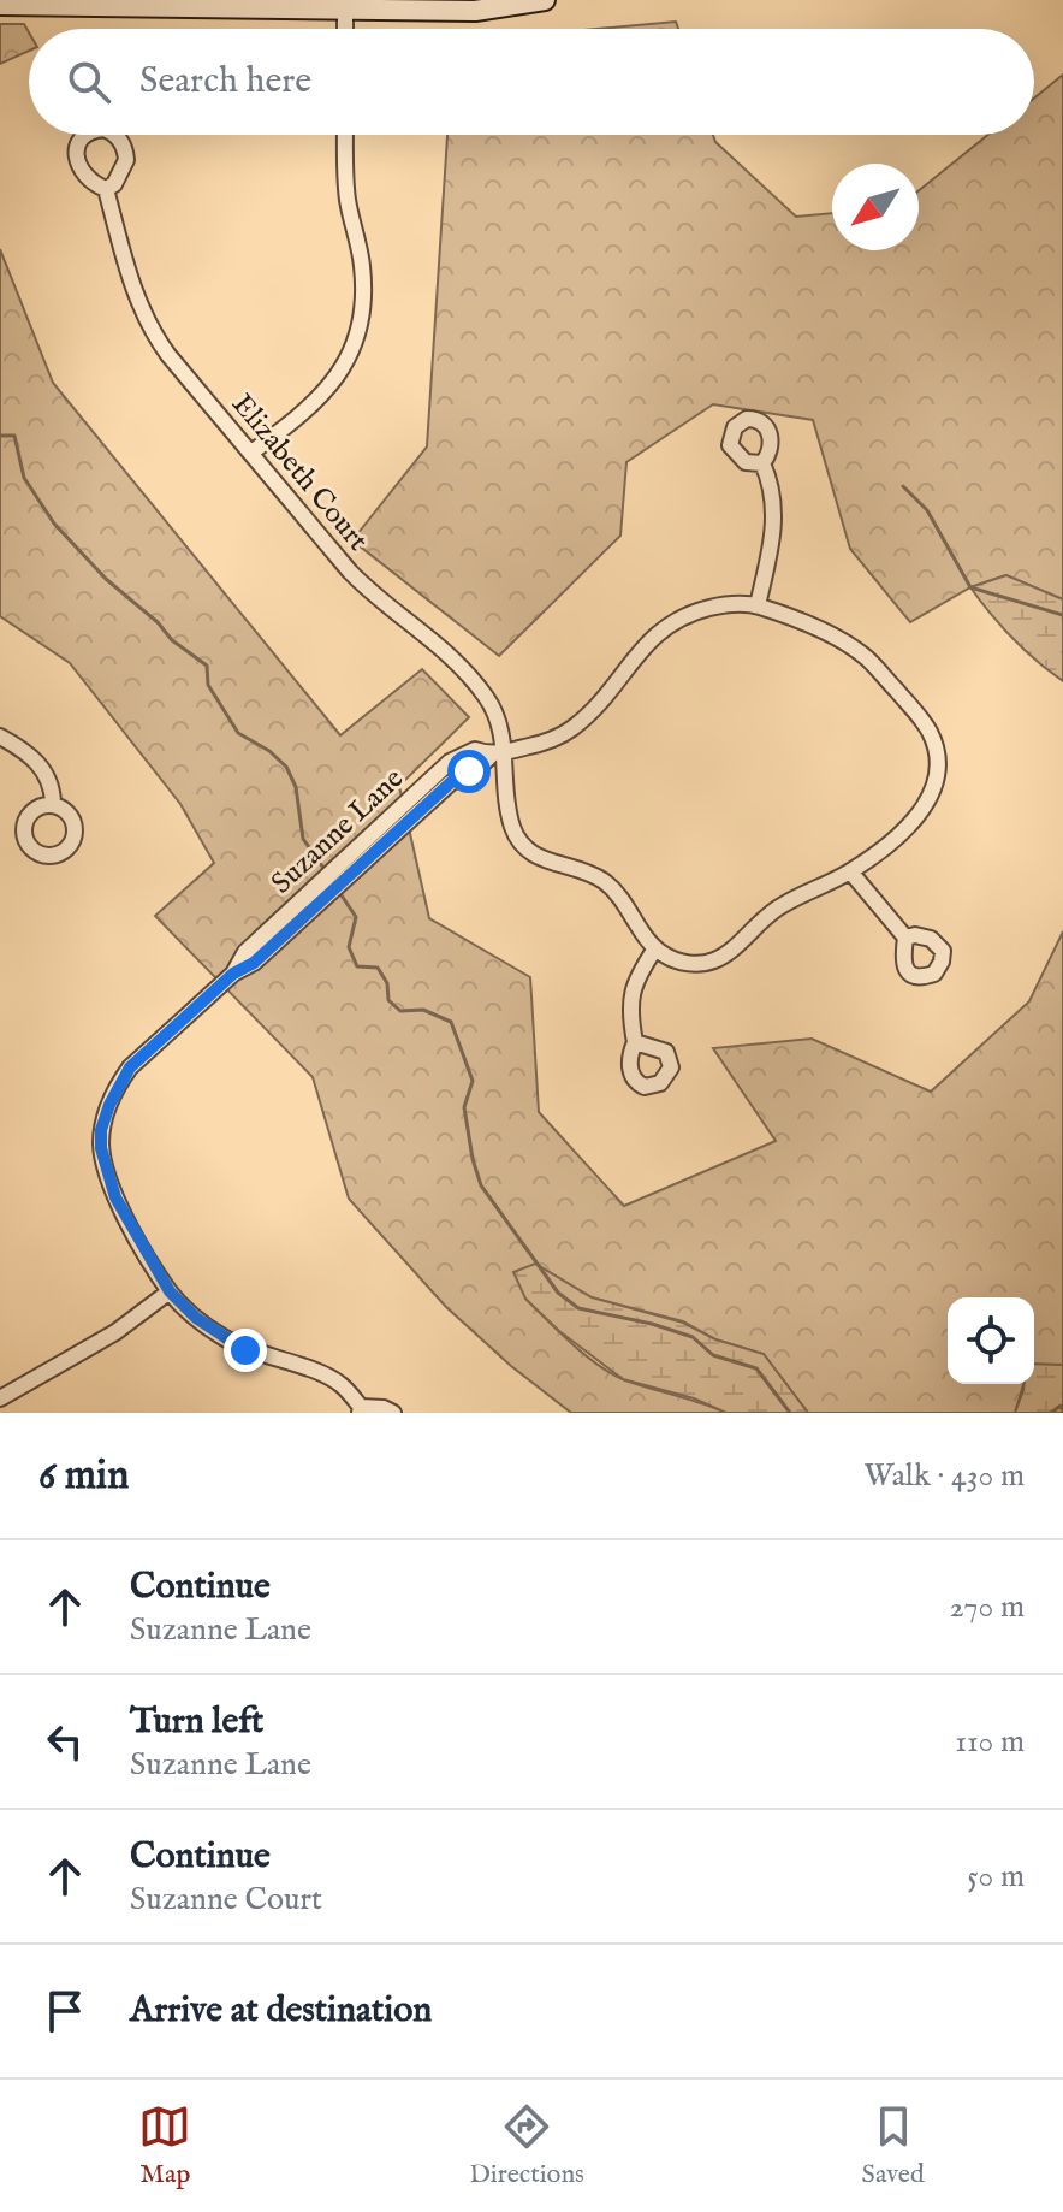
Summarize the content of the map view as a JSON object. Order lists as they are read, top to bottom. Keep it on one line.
{"streets":{"street":["Elizabeth Court","Suzanne Lane"]},"crossings":[["Elizabeth Court","Suzanne Lane"]],"north":"bottom left","page":{"search":"Search here","heading":["6 min","Walk · 430 m"],"list":[["Continue","Suzanne Lane","270 m"],["Turn left","Suzanne Lane","110 m"],["Continue","Suzanne Court","50 m"],"Arrive at destination"],"nav":["Map","Directions","Saved"]}}
